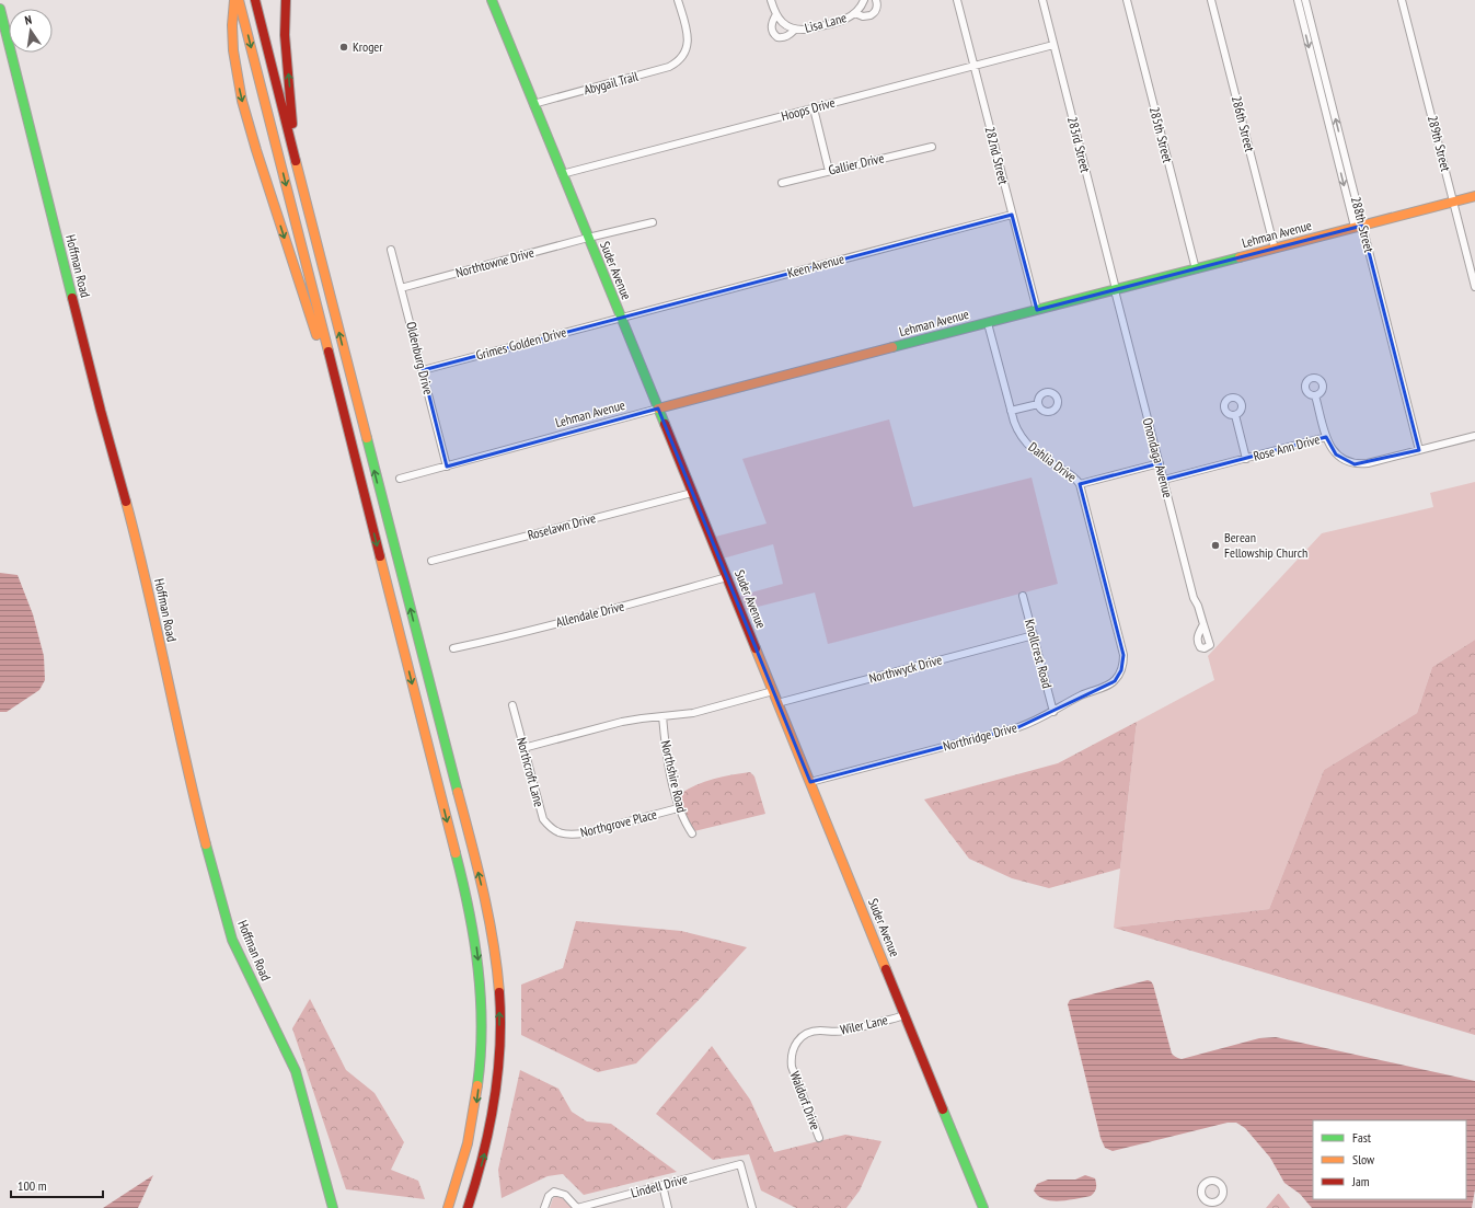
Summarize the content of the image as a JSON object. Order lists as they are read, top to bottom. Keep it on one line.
{"streets":{"main road":["Lehman Avenue","Hoffman Road","Suder Avenue"],"street":["Lisa Lane","Abygail Trail","Hoops Drive","286th Street","285th Street","289th Street","283rd Street","282nd Street","Gallier Drive","288th Street","Northtowne Drive","Keen Avenue","Grimes Golden Drive","Oldenburg Drive","Rose Ann Drive","Onondaga Avenue","Dahlia Drive","Roselawn Drive","Allendale Drive","Knollcrest Road","Northwyck Drive","Northridge Drive","Northcroft Lane","Northshire Road","Northgrove Place","Wiler Lane","Waldorf Drive","Lindell Drive"]},"crossings":[["Abygail Trail","Suder Avenue"],["Hoops Drive","283rd Street"],["Hoops Drive","282nd Street"],["Hoops Drive","Suder Avenue"],["286th Street","Lehman Avenue"],["285th Street","Lehman Avenue"],["289th Street","Lehman Avenue"],["283rd Street","Lehman Avenue"],["283rd Street","Onondaga Avenue"],["282nd Street","Lehman Avenue"],["282nd Street","Keen Avenue"],["288th Street","Lehman Avenue"],["288th Street","Rose Ann Drive"],["Lehman Avenue","Suder Avenue"],["Lehman Avenue","Oldenburg Drive"],["Lehman Avenue","Onondaga Avenue"],["Lehman Avenue","Dahlia Drive"],["Northtowne Drive","Suder Avenue"],["Northtowne Drive","Oldenburg Drive"],["Keen Avenue","Suder Avenue"],["Keen Avenue","Grimes Golden Drive"],["Suder Avenue","Grimes Golden Drive"],["Suder Avenue","Roselawn Drive"],["Suder Avenue","Allendale Drive"],["Suder Avenue","Northwyck Drive"],["Suder Avenue","Northridge Drive"],["Suder Avenue","Wiler Lane"],["Grimes Golden Drive","Oldenburg Drive"],["Rose Ann Drive","Onondaga Avenue"],["Dahlia Drive","Northridge Drive"],["Knollcrest Road","Northwyck Drive"],["Knollcrest Road","Northridge Drive"],["Northcroft Lane","Northgrove Place"],["Northshire Road","Northgrove Place"],["Wiler Lane","Waldorf Drive"]],"places":["Kroger","Berean Fellowship Church"],"legend":["Fast","Slow","Jam"],"scale_bar":"100 m","north":"top"}
